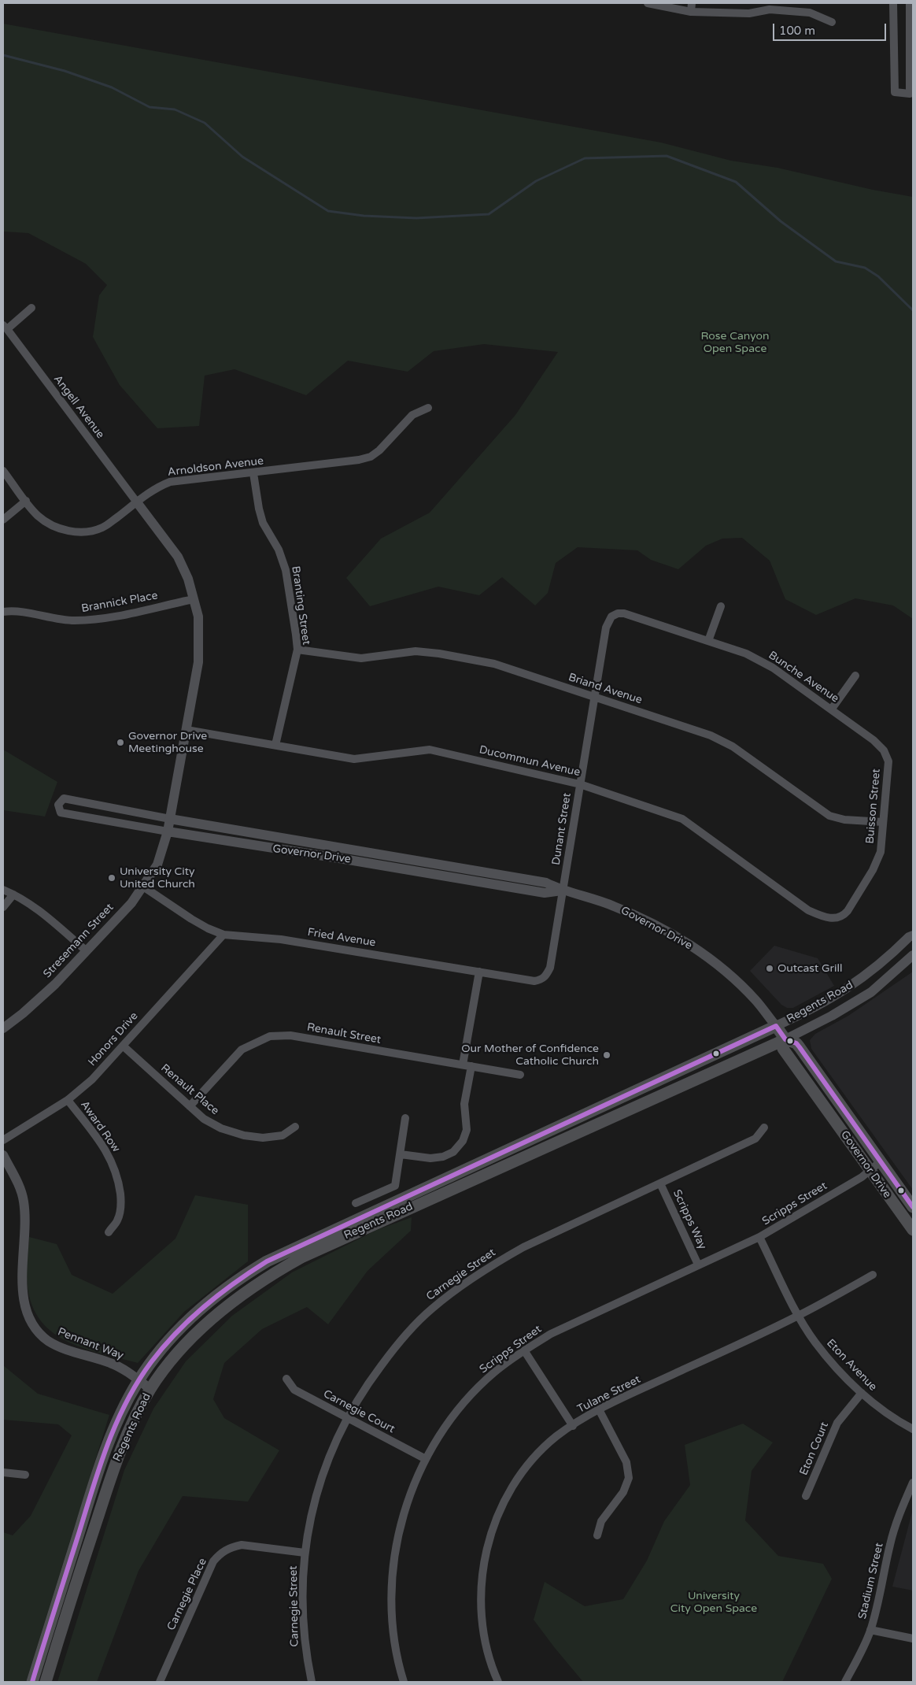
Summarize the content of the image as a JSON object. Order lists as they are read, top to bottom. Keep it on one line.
{"streets":{"main road":["Governor Drive","Regents Road"],"street":["Angell Avenue","Arnoldson Avenue","Brannick Place","Branting Street","Bunche Avenue","Briand Avenue","Ducommun Avenue","Buisson Street","Dunant Street","Fried Avenue","Stresemann Street","Renault Street","Honors Drive","Renault Place","Award Row","Scripps Street","Scripps Way","Carnegie Street","Pennant Way","Eton Avenue","Tulane Street","Carnegie Court","Eton Court","Stadium Street","Carnegie Place"]},"crossings":[["Angell Avenue","Arnoldson Avenue"],["Angell Avenue","Stresemann Street"],["Arnoldson Avenue","Branting Street"],["Arnoldson Avenue","Stresemann Street"],["Brannick Place","Stresemann Street"],["Branting Street","Briand Avenue"],["Branting Street","Ducommun Avenue"],["Bunche Avenue","Buisson Street"],["Bunche Avenue","Dunant Street"],["Briand Avenue","Buisson Street"],["Briand Avenue","Dunant Street"],["Ducommun Avenue","Buisson Street"],["Ducommun Avenue","Dunant Street"],["Ducommun Avenue","Stresemann Street"],["Dunant Street","Governor Drive"],["Dunant Street","Fried Avenue"],["Governor Drive","Stresemann Street"],["Governor Drive","Regents Road"],["Governor Drive","Scripps Street"],["Fried Avenue","Stresemann Street"],["Fried Avenue","Honors Drive"],["Regents Road","Pennant Way"],["Renault Street","Renault Place"],["Honors Drive","Renault Place"],["Honors Drive","Award Row"],["Scripps Street","Scripps Way"],["Scripps Street","Eton Avenue"],["Scripps Street","Carnegie Court"],["Scripps Way","Carnegie Street"],["Carnegie Street","Carnegie Court"],["Carnegie Street","Carnegie Place"],["Eton Avenue","Tulane Street"],["Eton Avenue","Eton Court"]],"parks":["Rose Canyon Open Space","University City Open Space"],"places":["Governor Drive Meetinghouse","University City United Church","Outcast Grill","Our Mother of Confidence Catholic Church"],"scale_bar":"100 m"}
